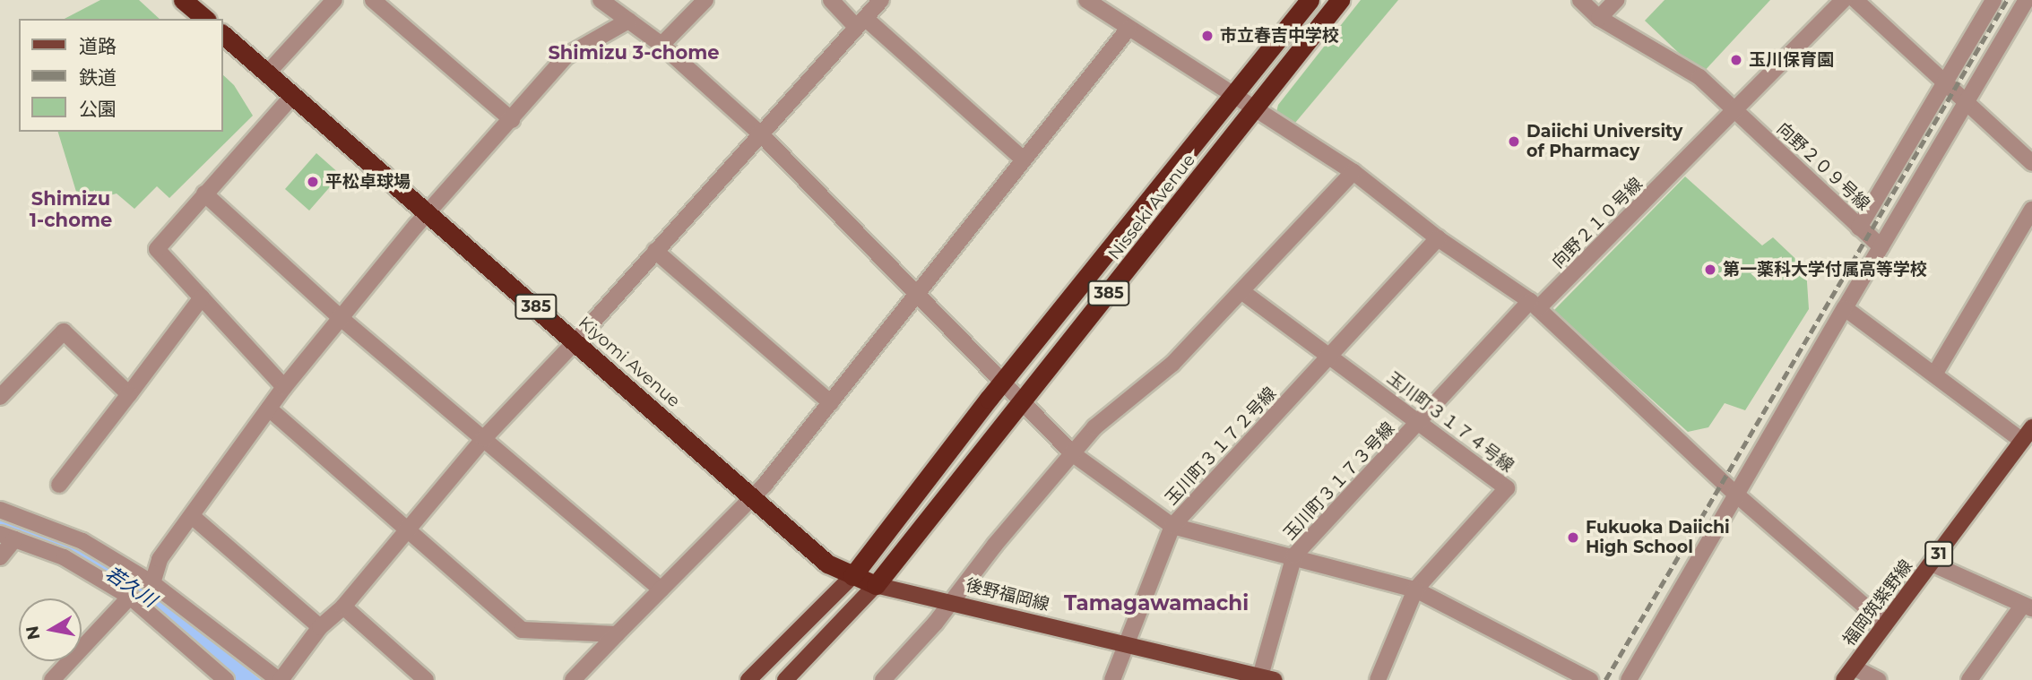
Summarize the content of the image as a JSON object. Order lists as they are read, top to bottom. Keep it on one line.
{"streets":{"highway":["Nisseki Avenue","385","Kiyomi Avenue"],"main road":["31","後野福岡線","福岡筑紫野線"],"street":["向野２０９号線","向野２１０号線","玉川町３１７４号線","玉川町３１７２号線","玉川町３１７３号線"]},"crossings":[["向野２０９号線","向野２１０号線"],["Nisseki Avenue","Kiyomi Avenue"],["Nisseki Avenue","後野福岡線"],["向野２１０号線","玉川町３１７４号線"],["向野２１０号線","玉川町３１７３号線"],["Kiyomi Avenue","後野福岡線"],["玉川町３１７４号線","玉川町３１７２号線"],["玉川町３１７４号線","玉川町３１７３号線"],["玉川町３１７２号線","後野福岡線"],["玉川町３１７３号線","後野福岡線"]],"districts":["Shimizu 3-chome","Shimizu 1-chome","Tamagawamachi"],"water":["若久川"],"places":["市立春吉中学校","玉川保育園","Daiichi University of Pharmacy","平松卓球場","第一薬科大学付属高等学校","Fukuoka Daiichi High School"],"legend":["道路","鉄道","公園"],"north":"left"}
